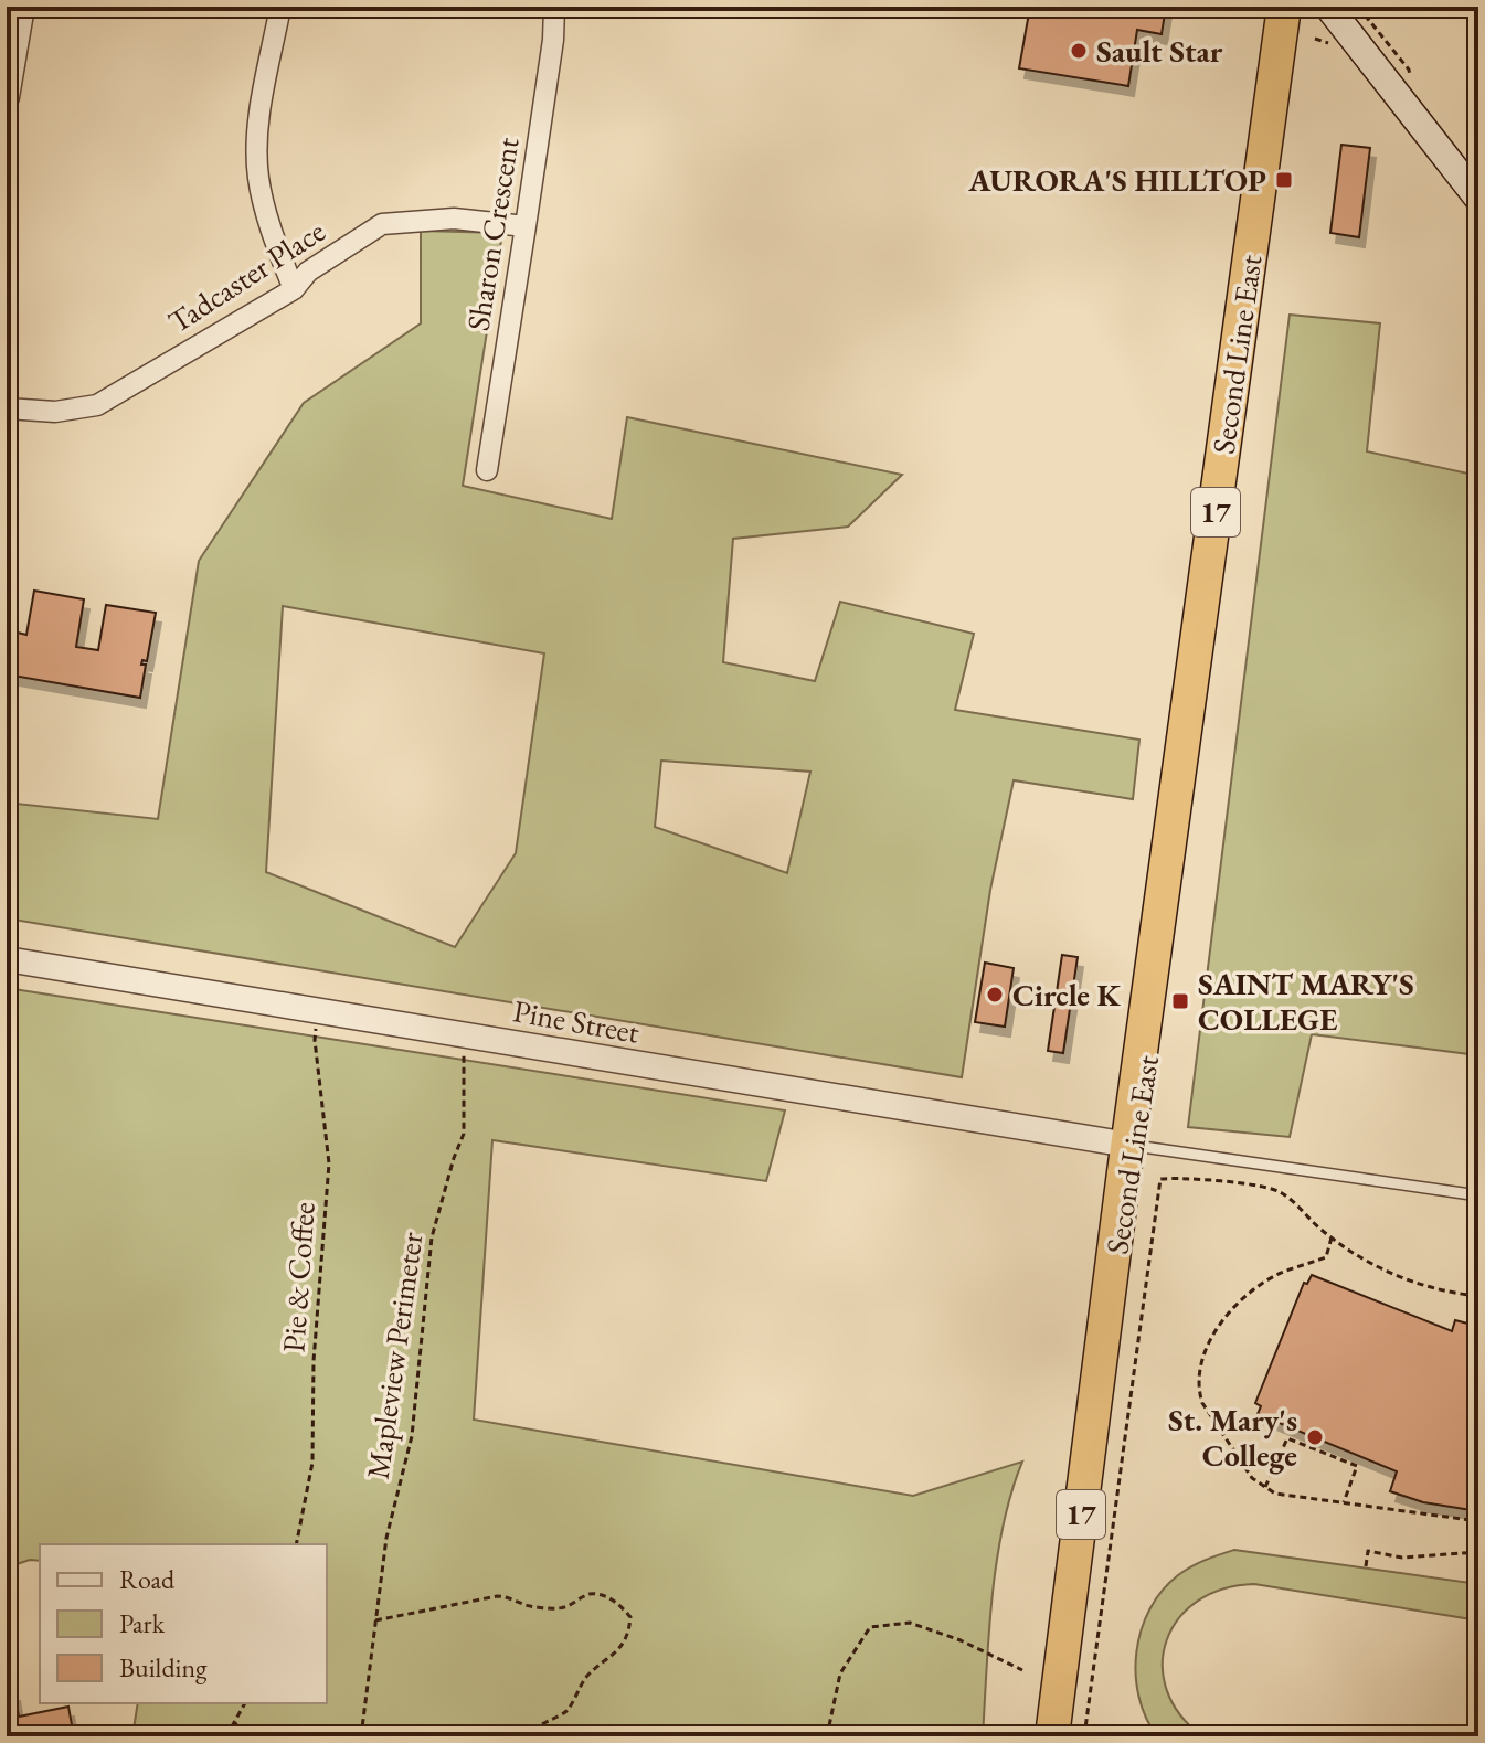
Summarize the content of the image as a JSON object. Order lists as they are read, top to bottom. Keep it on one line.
{"streets":{"highway":["Second Line East","17"],"street":["Sharon Crescent","Tadcaster Place","Pine Street"],"path":["Pie & Coffee","Mapleview Perimeter"]},"crossings":[["Sharon Crescent","Tadcaster Place"],["Second Line East","Pine Street"],["Pine Street","Pie & Coffee"],["Pine Street","Mapleview Perimeter"]],"places":{"other":["Sault Star","Circle K","St. Mary's College"],"transit":["AURORA'S HILLTOP","SAINT MARY'S COLLEGE"]},"legend":["Road","Park","Building"]}
